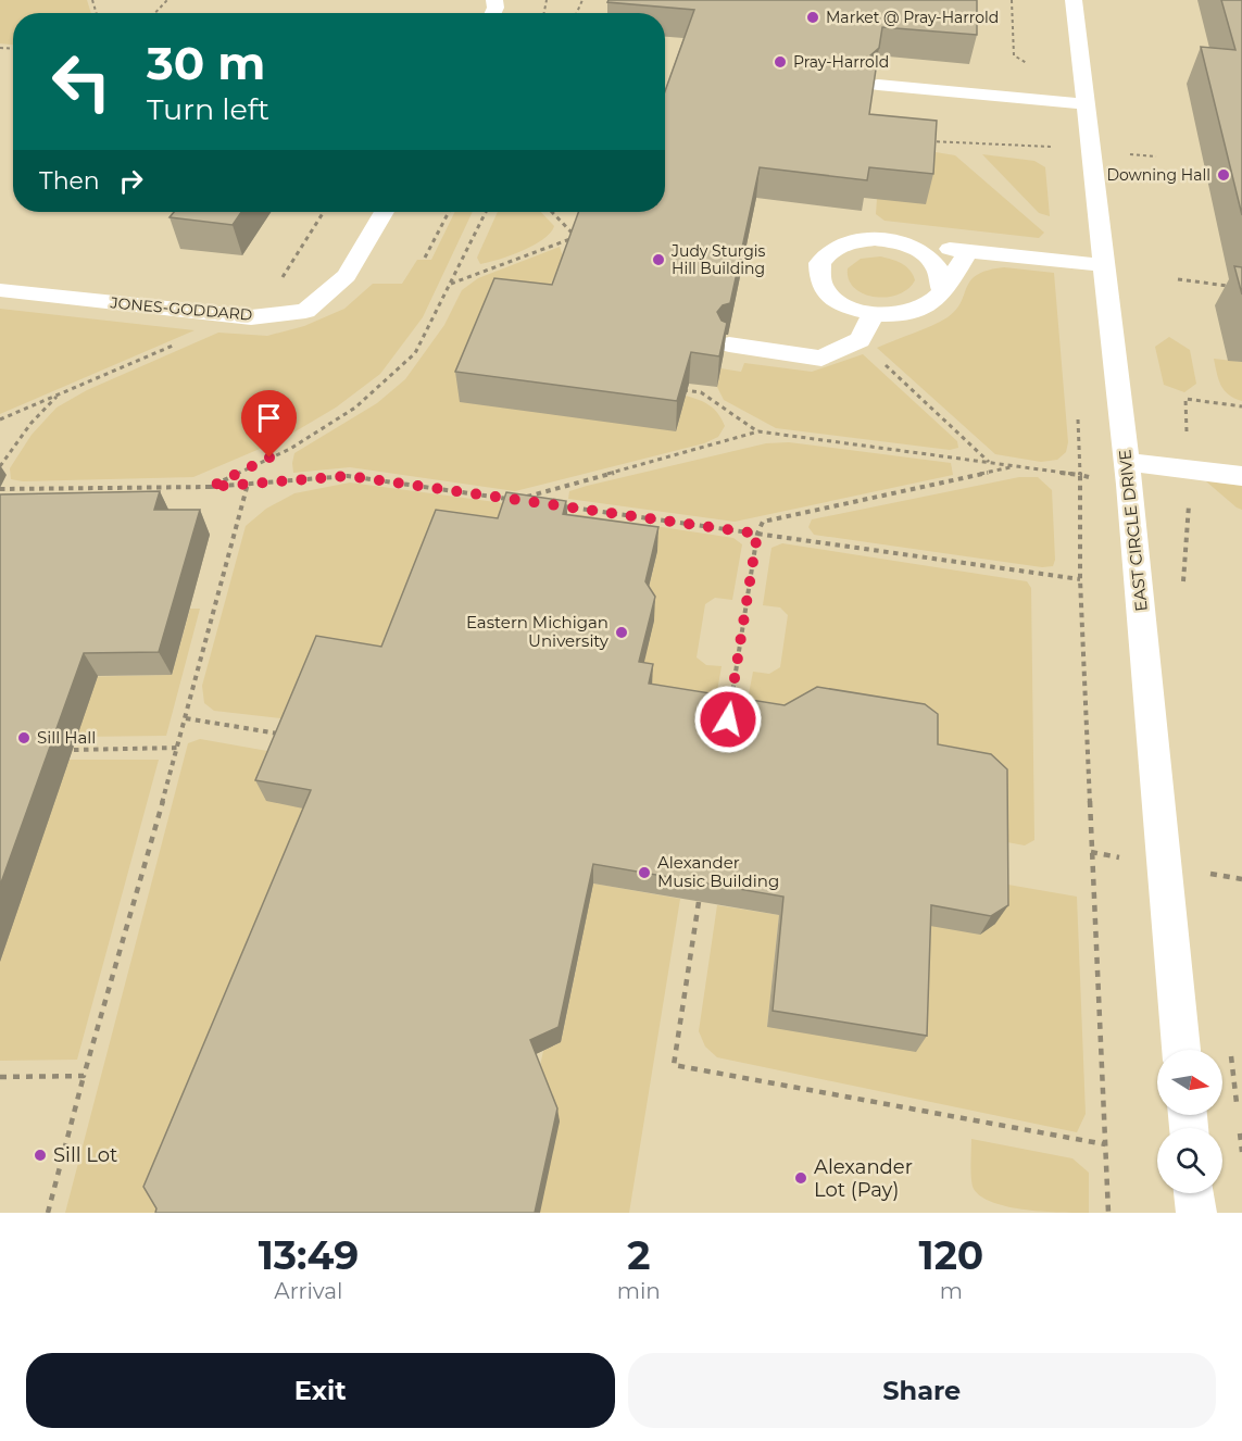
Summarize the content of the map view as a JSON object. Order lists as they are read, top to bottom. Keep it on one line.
{"streets":{"lane":["JONES-GODDARD","EAST CIRCLE DRIVE"]},"places":["Market @ Pray-Harrold","Pray-Harrold","Downing Hall","Judy Sturgis Hill Building","Eastern Michigan University","Sill Hall","Alexander Music Building","Sill Lot","Alexander Lot (Pay)"],"north":"right","page":{"turn":["30 m","Turn left"],"then":"Then","eta":["13:49","Arrival","2","min","120","m"],"buttons":["Exit","Share"]}}
